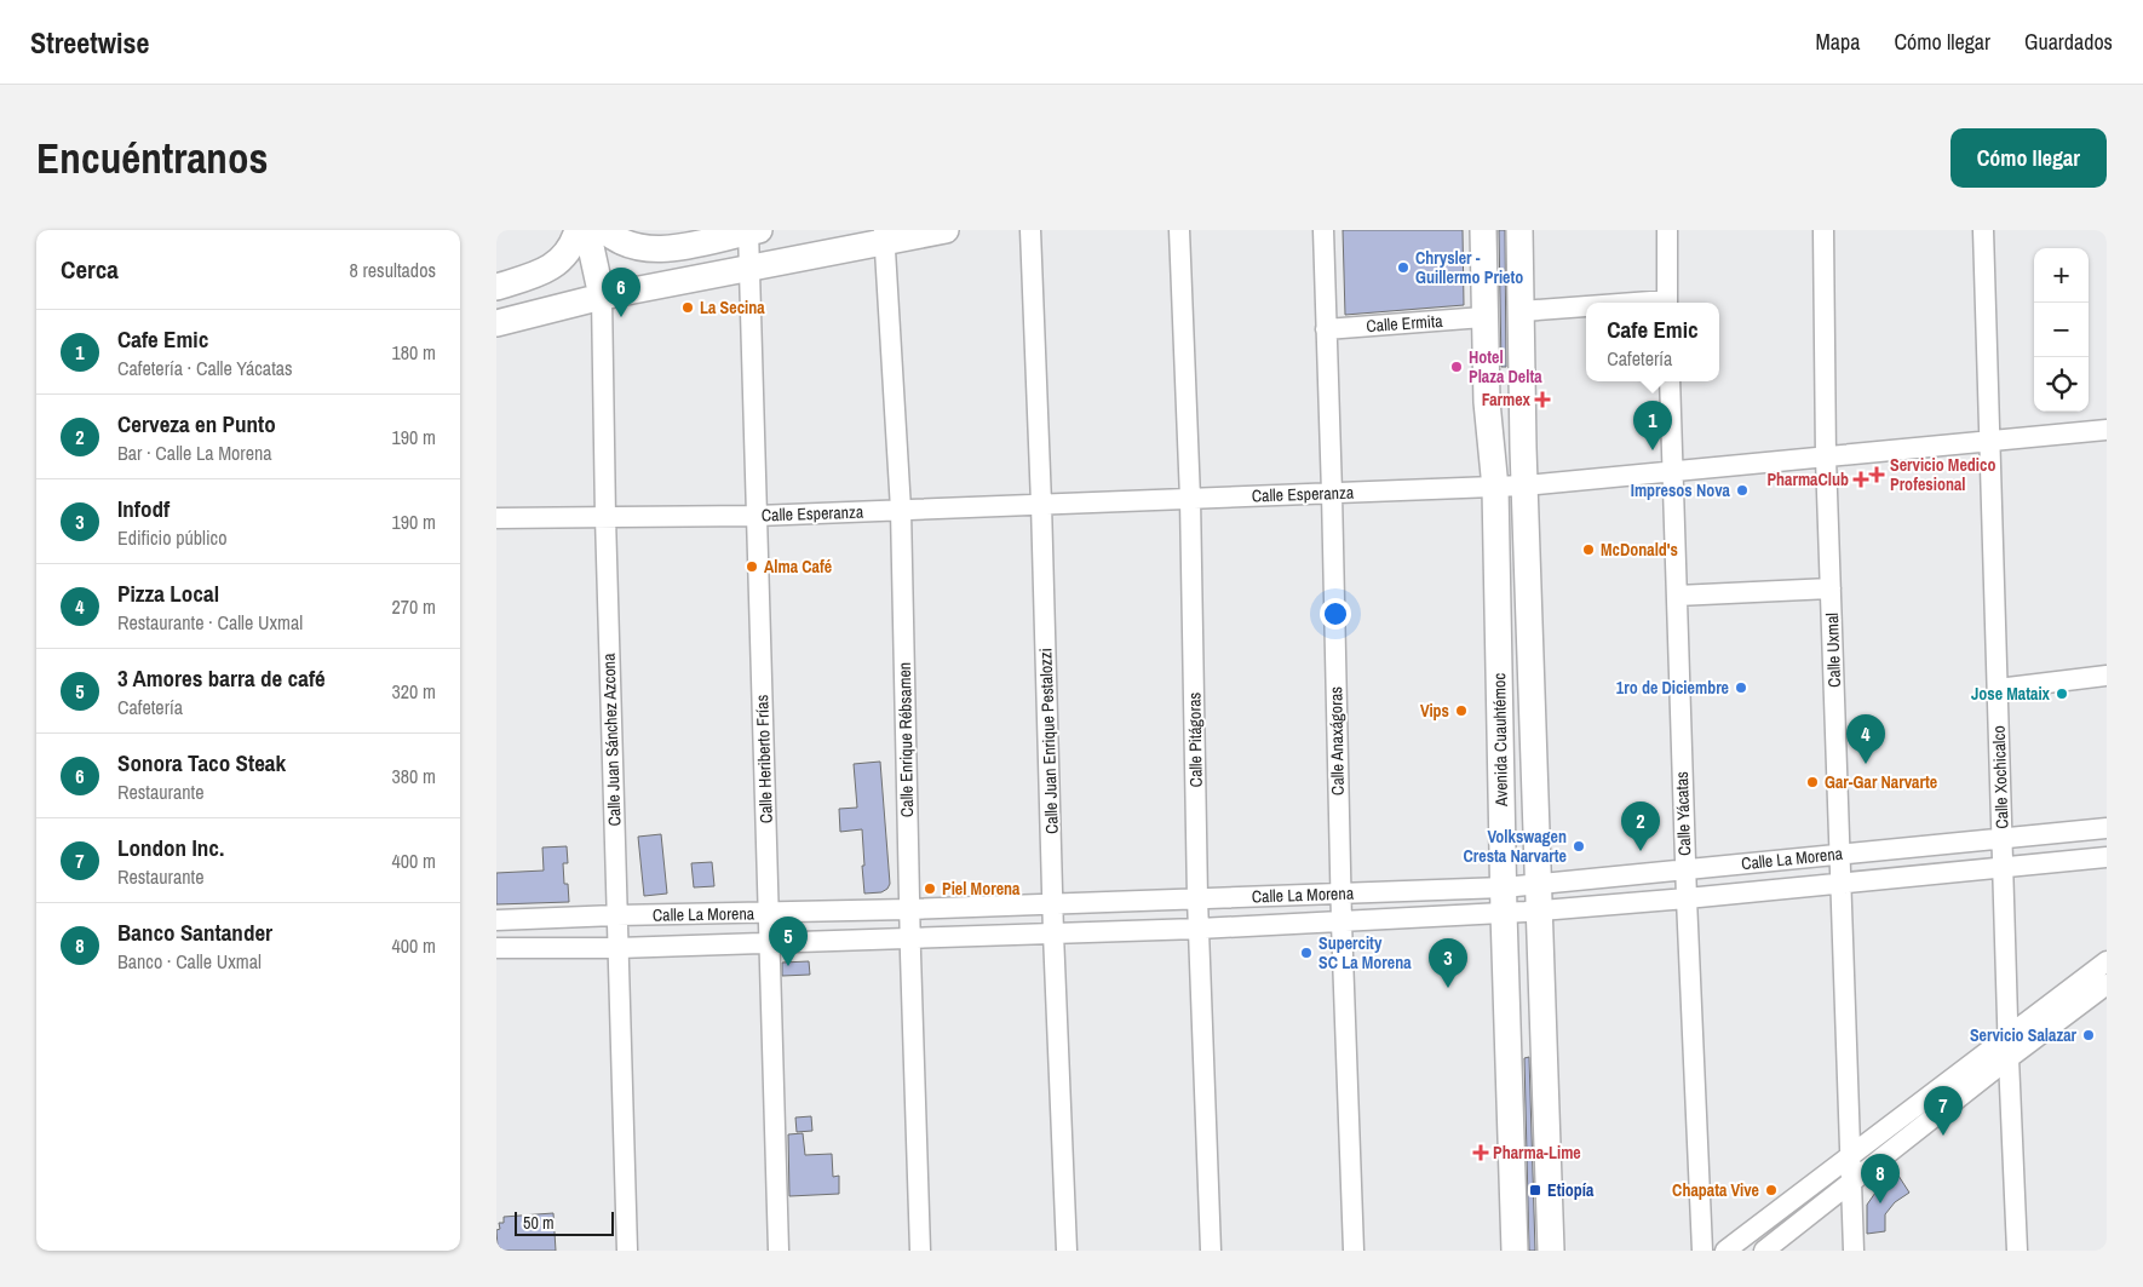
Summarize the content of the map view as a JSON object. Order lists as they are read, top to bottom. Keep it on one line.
{"streets":{"main road":["Calle Juan Sánchez Azcona","Avenida Cuauhtémoc"],"street":["Calle Ermita","Calle Esperanza","Calle Uxmal","Calle Enrique Rébsamen","Calle Pitágoras","Calle Juan Enrique Pestalozzi","Calle Anaxágoras","Calle Heriberto Frías","Calle Xochicalco","Calle Yácatas","Calle La Morena"]},"crossings":[["Calle Ermita","Avenida Cuauhtémoc"],["Calle Ermita","Calle Anaxágoras"],["Calle Esperanza","Calle Uxmal"],["Calle Esperanza","Calle Juan Sánchez Azcona"],["Calle Esperanza","Calle Enrique Rébsamen"],["Calle Esperanza","Calle Pitágoras"],["Calle Esperanza","Avenida Cuauhtémoc"],["Calle Esperanza","Calle Juan Enrique Pestalozzi"],["Calle Esperanza","Calle Anaxágoras"],["Calle Esperanza","Calle Heriberto Frías"],["Calle Esperanza","Calle Xochicalco"],["Calle Esperanza","Calle Yácatas"],["Calle Uxmal","Calle La Morena"],["Calle Juan Sánchez Azcona","Calle La Morena"],["Calle Enrique Rébsamen","Calle La Morena"],["Calle Pitágoras","Calle La Morena"],["Avenida Cuauhtémoc","Calle La Morena"],["Calle Juan Enrique Pestalozzi","Calle La Morena"],["Calle Anaxágoras","Calle La Morena"],["Calle Heriberto Frías","Calle La Morena"],["Calle Xochicalco","Calle La Morena"],["Calle Yácatas","Calle La Morena"]],"places":{"other":["Chrysler - Guillermo Prieto","La Secina","Hotel Plaza Delta","Impresos Nova","McDonald's","Alma Café","1ro de Diciembre","Jose Mataix","Vips","Gar-Gar Narvarte","Volkswagen Cresta Narvarte","Piel Morena","Supercity SC La Morena","Servicio Salazar","Chapata Vive"],"health":["Farmex","Servicio Medico Profesional","PharmaClub","Pharma-Lime"],"transit":["Etiopía"]},"scale_bar":"50 m","page":{"header":"Streetwise","nav":["Mapa","Cómo llegar","Guardados"],"buttons":"Cómo llegar","title":"Encuéntranos","heading":["Cerca","8 resultados"],"map_buttons":["+","−"],"pins":["6","1","4","2","5","3","7","8"],"popup":["Cafe Emic","Cafetería"],"list":[{"mark":"1","name":"Cafe Emic","note":"Cafetería · Calle Yácatas","value":"180 m"},{"mark":"2","name":"Cerveza en Punto","note":"Bar · Calle La Morena","value":"190 m"},{"mark":"3","name":"Infodf","note":"Edificio público","value":"190 m"},{"mark":"4","name":"Pizza Local","note":"Restaurante · Calle Uxmal","value":"270 m"},{"mark":"5","name":"3 Amores barra de café","note":"Cafetería","value":"320 m"},{"mark":"6","name":"Sonora Taco Steak","note":"Restaurante","value":"380 m"},{"mark":"7","name":"London Inc.","note":"Restaurante","value":"400 m"},{"mark":"8","name":"Banco Santander","note":"Banco · Calle Uxmal","value":"400 m"}],"scale":"50 m"}}
